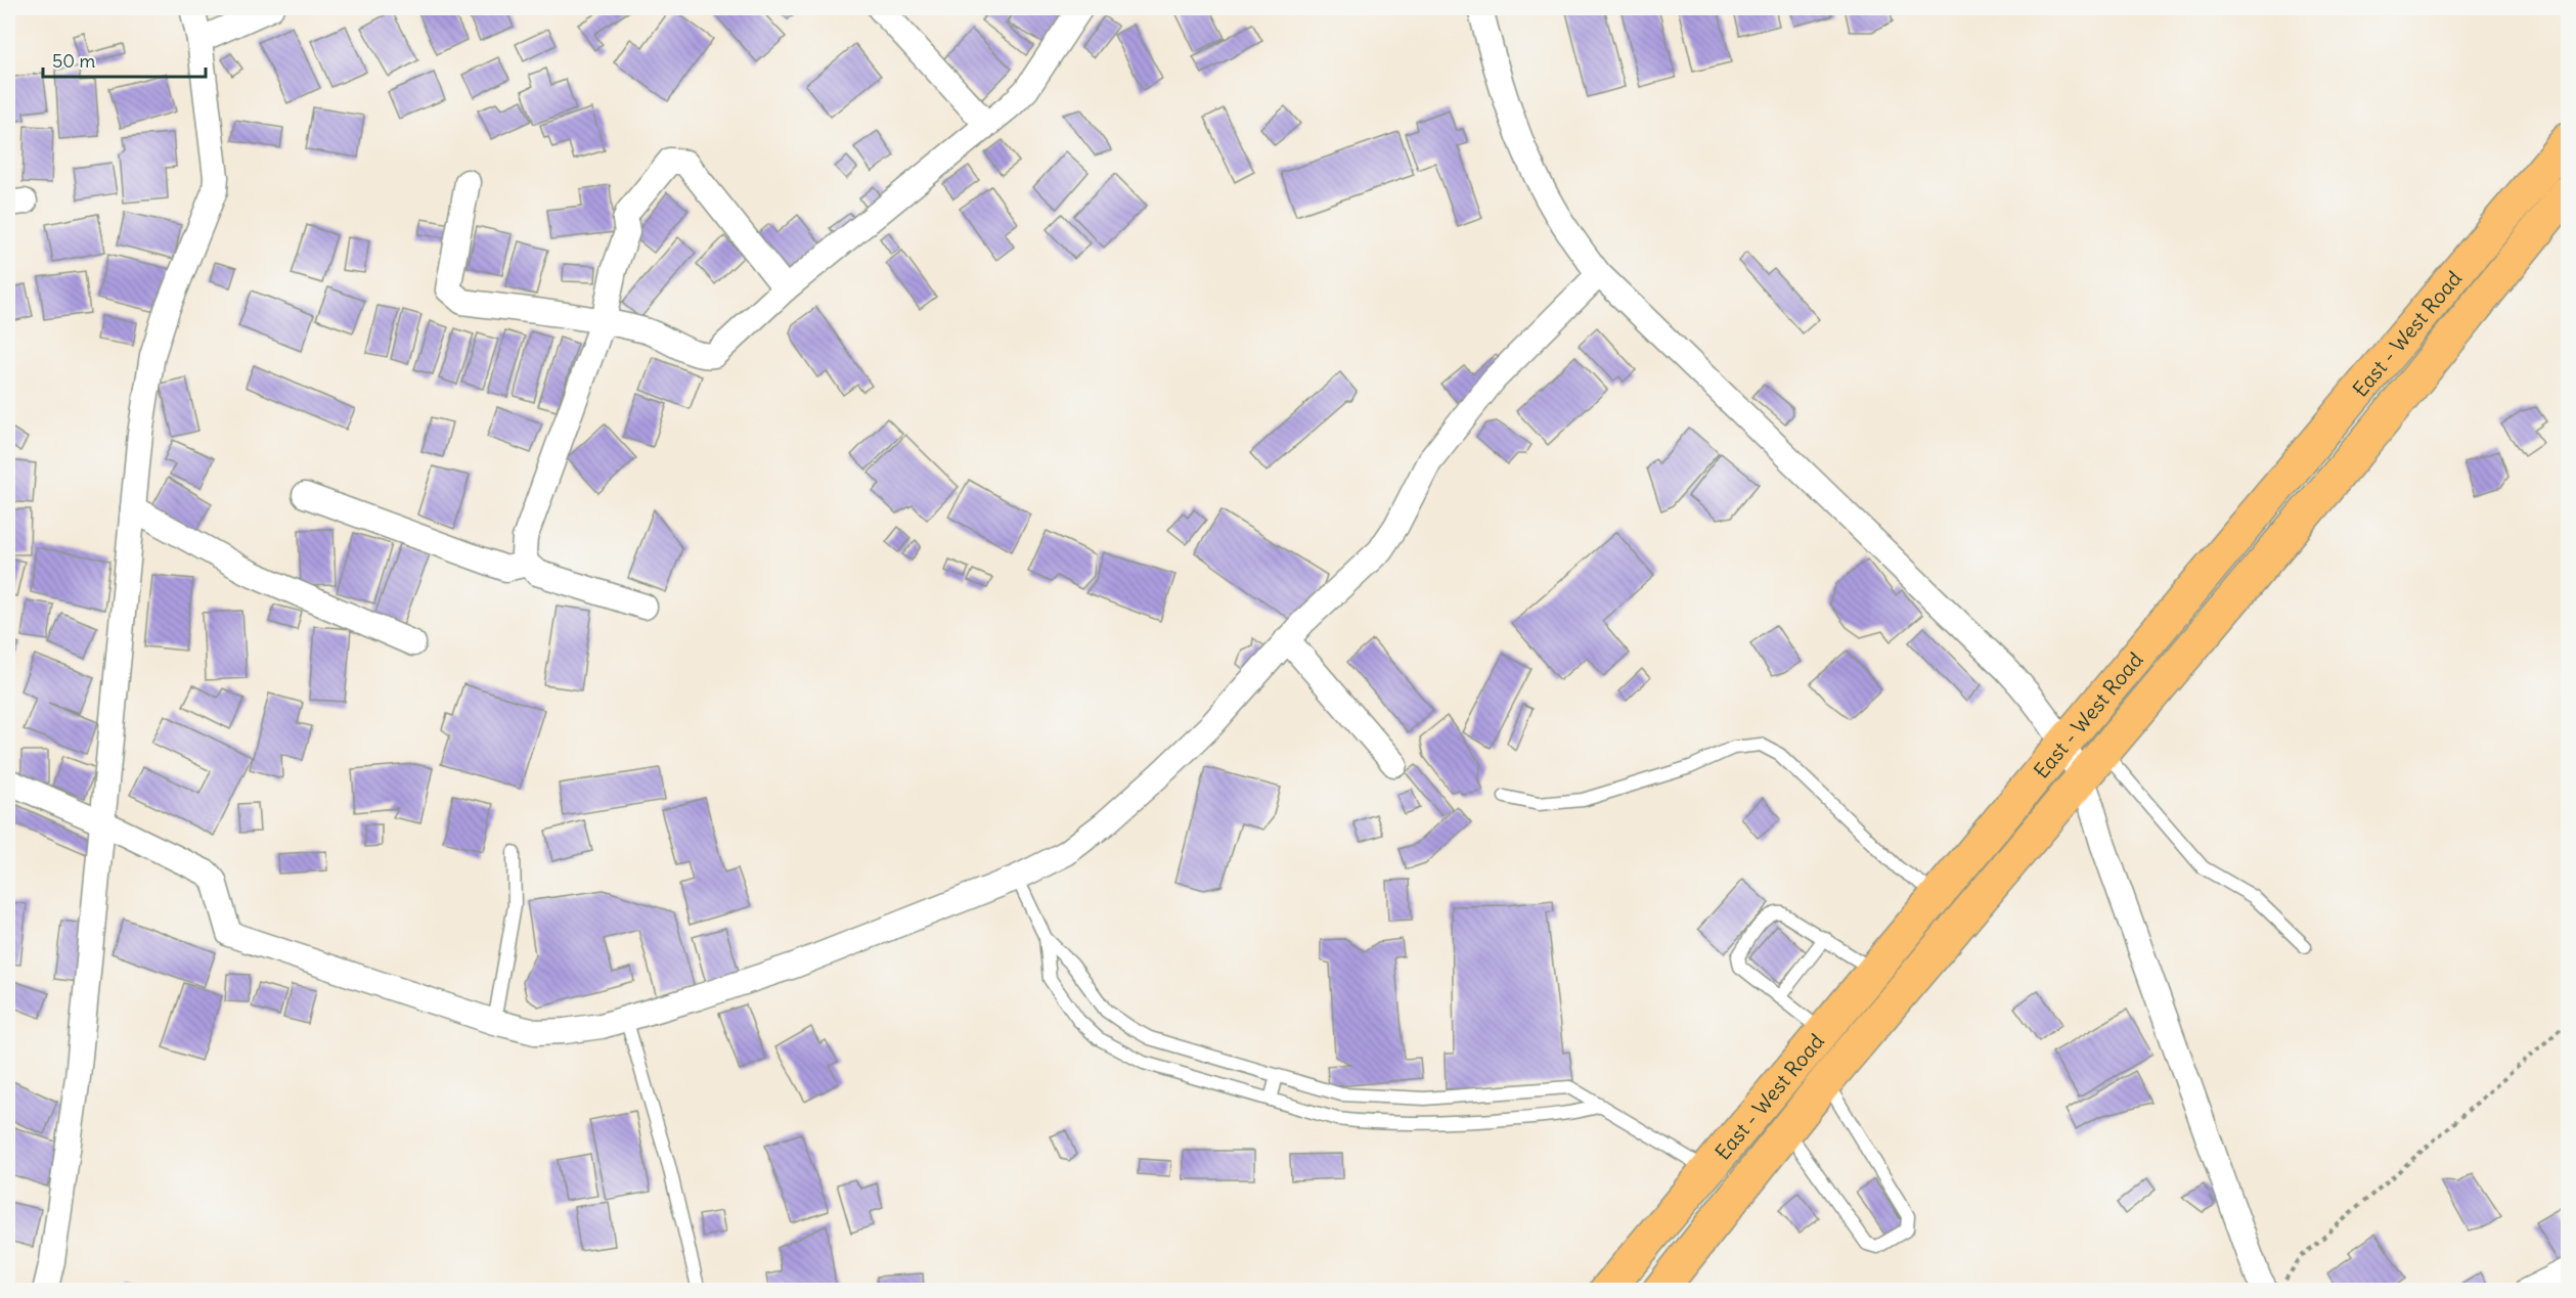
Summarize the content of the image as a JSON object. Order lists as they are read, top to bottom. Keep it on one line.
{"streets":{"main road":["East - West Road"]},"scale_bar":"50 m"}
